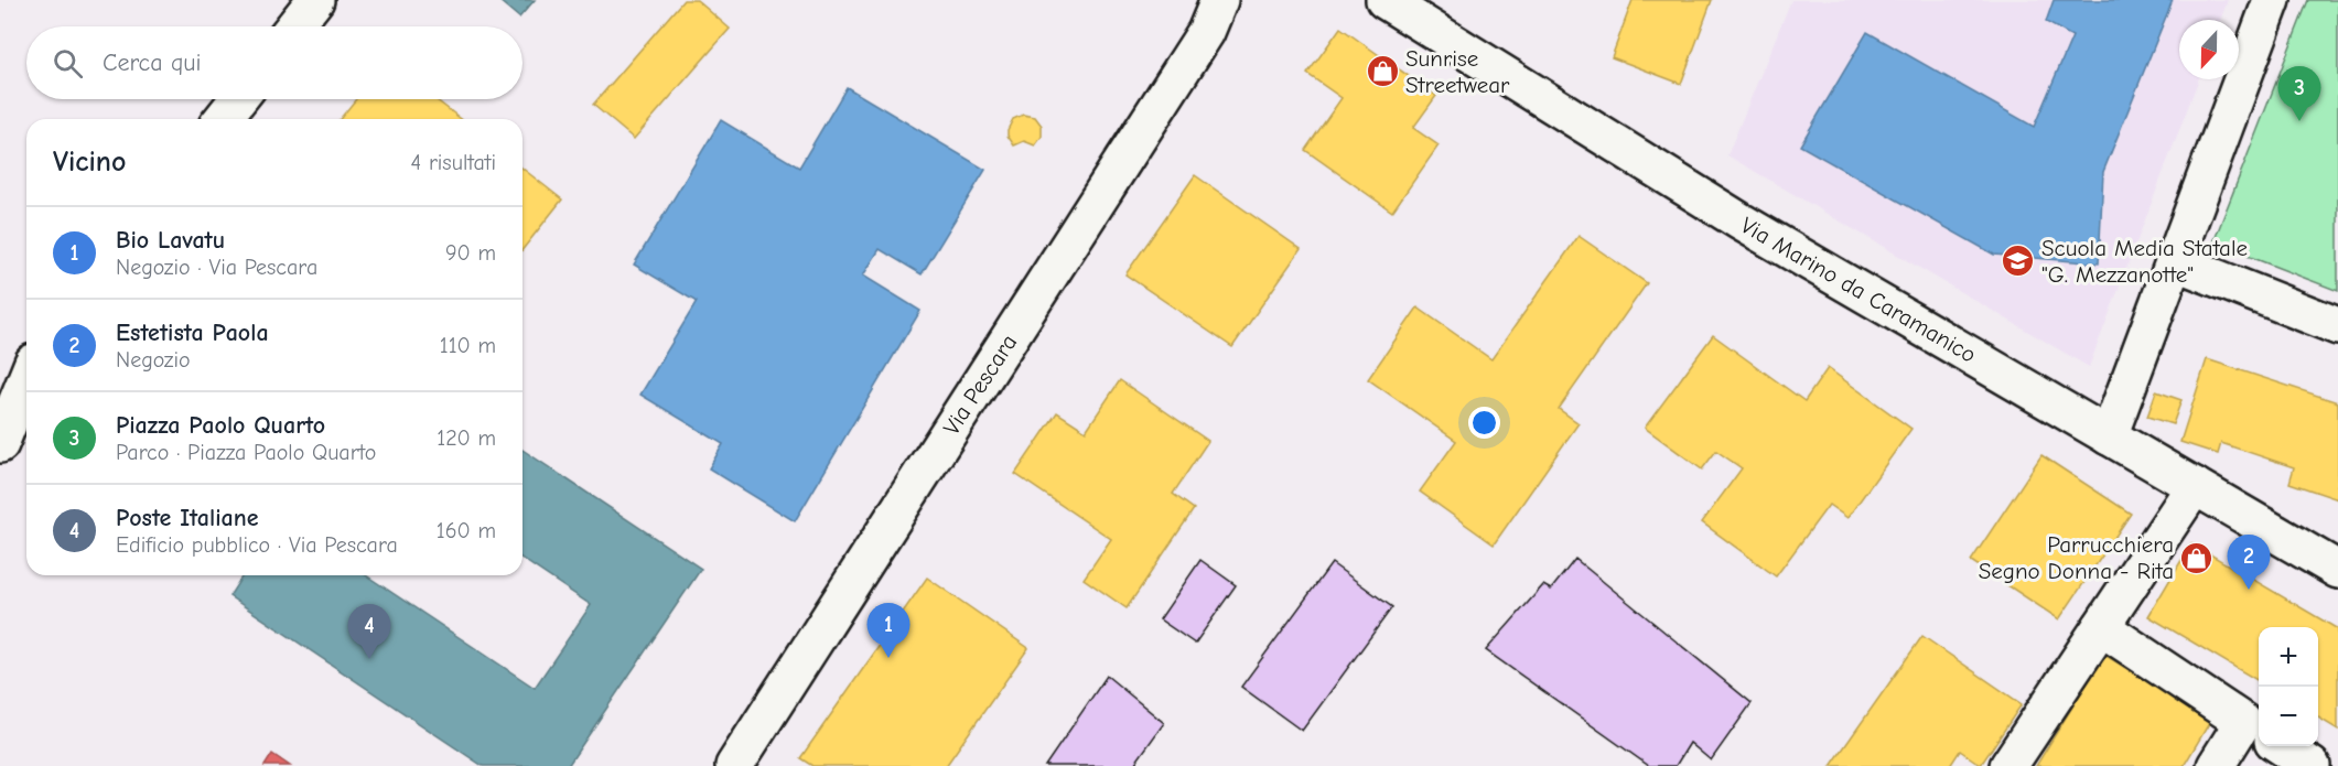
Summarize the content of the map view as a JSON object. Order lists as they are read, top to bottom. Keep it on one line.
{"streets":{"street":["Via Marino da Caramanico","Via Pescara"]},"places":{"shop":["Sunrise Streetwear","Parrucchiera Segno Donna - Rita"],"school or university":["Scuola Media Statale \"G. Mezzanotte\""]},"north":"bottom","page":{"search":"Cerca qui","pins":["3","2","1","4"],"heading":["Vicino","4 risultati"],"list":[{"mark":"1","name":"Bio Lavatu","note":"Negozio · Via Pescara","value":"90 m"},{"mark":"2","name":"Estetista Paola","note":"Negozio","value":"110 m"},{"mark":"3","name":"Piazza Paolo Quarto","note":"Parco · Piazza Paolo Quarto","value":"120 m"},{"mark":"4","name":"Poste Italiane","note":"Edificio pubblico · Via Pescara","value":"160 m"}],"map_buttons":["+","−"]}}
